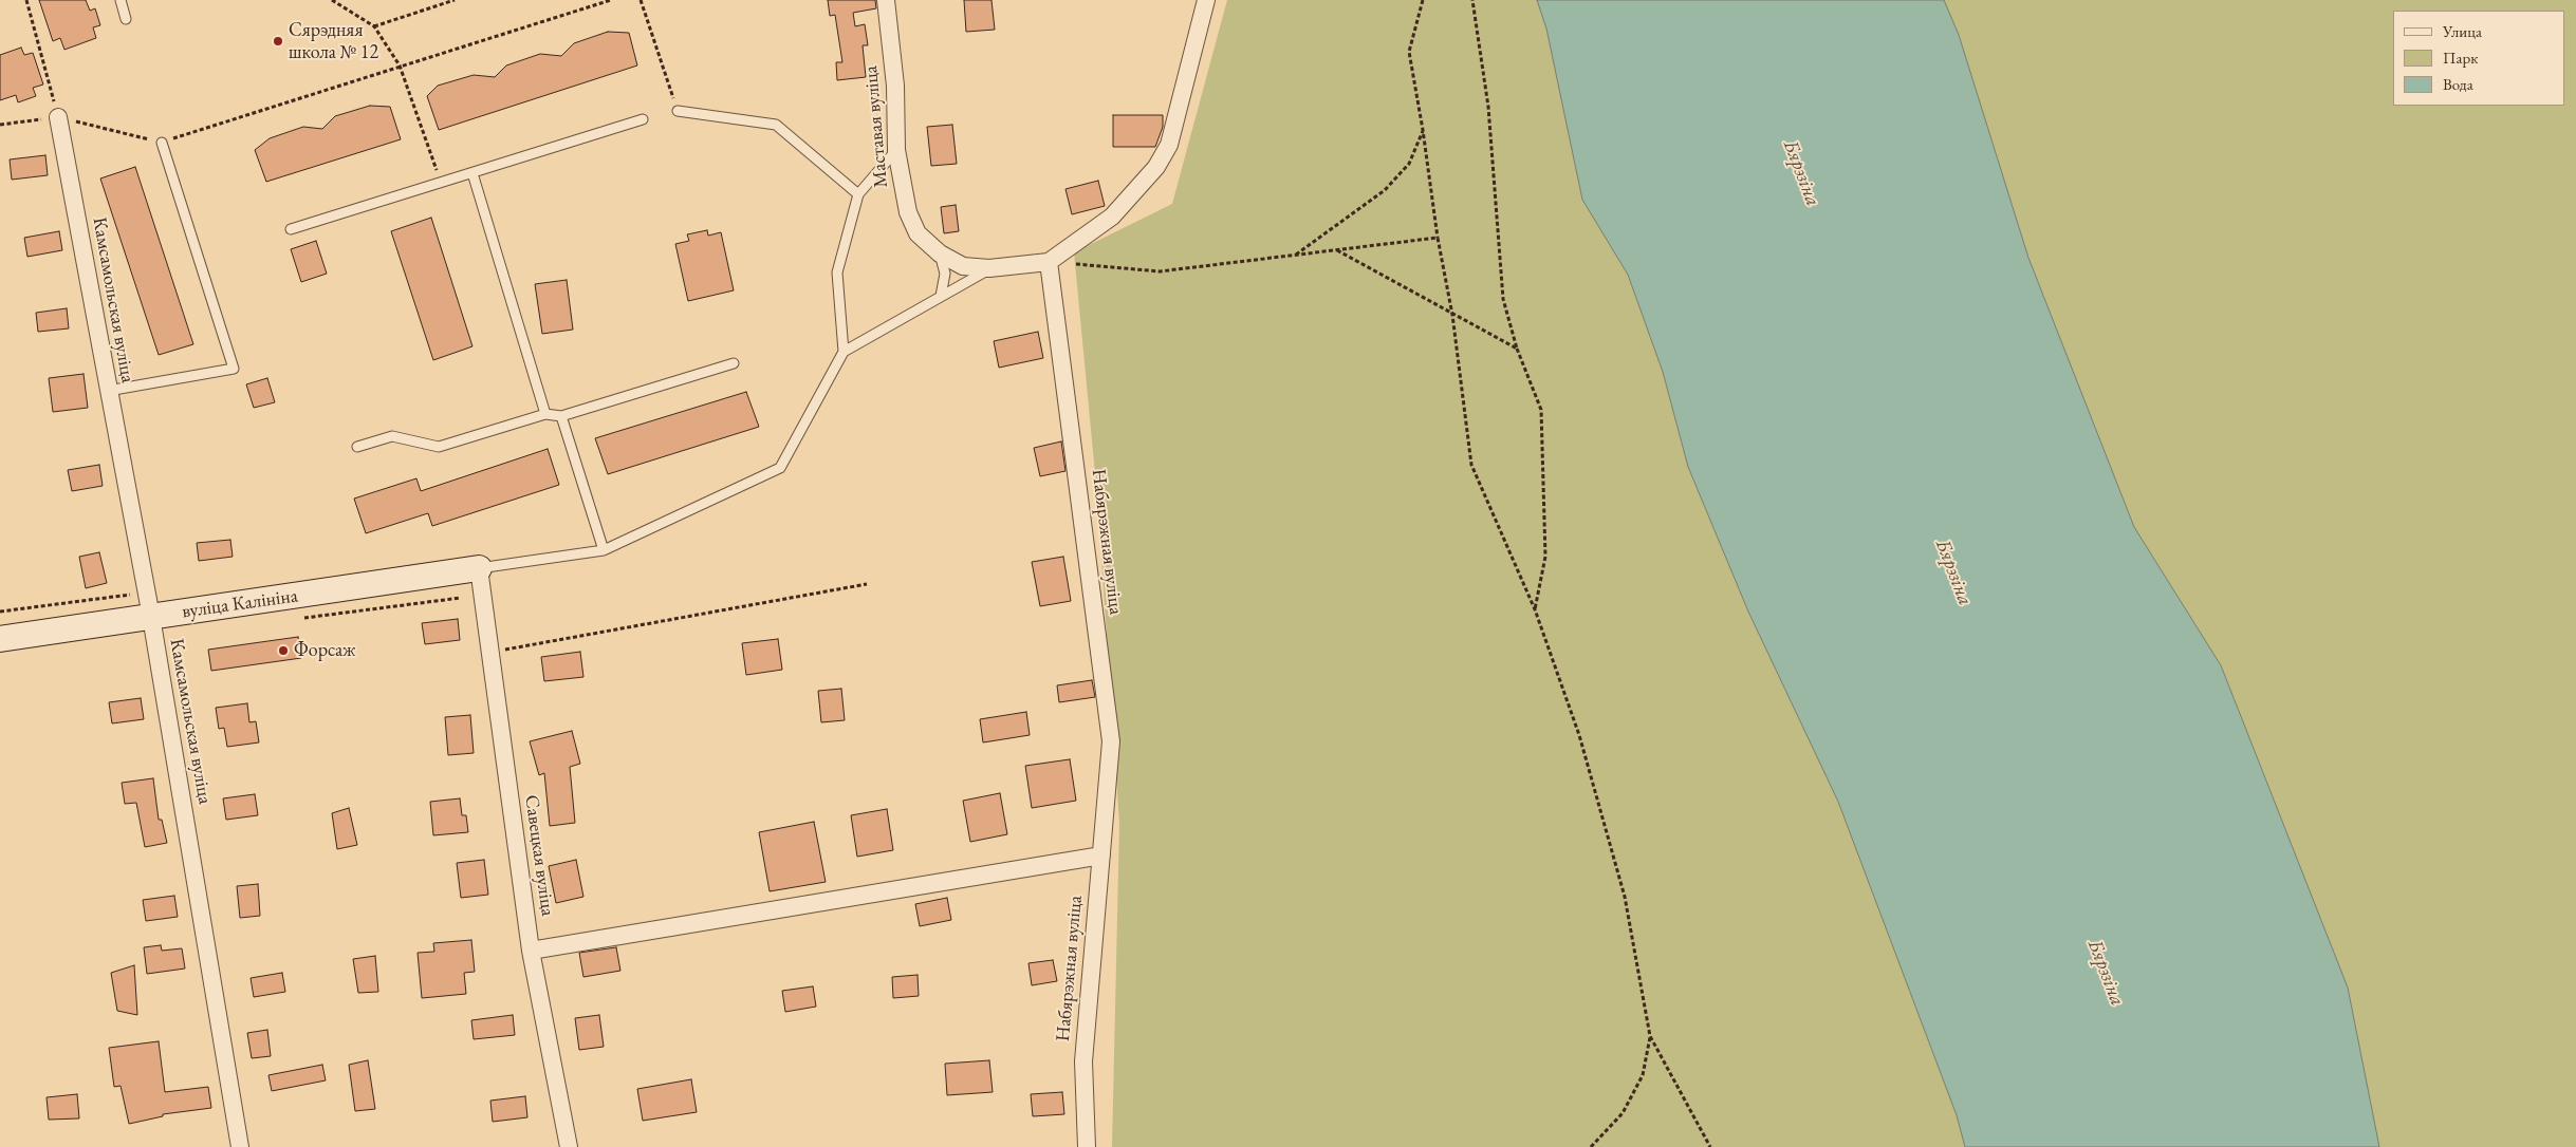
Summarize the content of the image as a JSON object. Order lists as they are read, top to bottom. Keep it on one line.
{"streets":{"street":["Маставая вуліца","Камсамольская вуліца","Набярэжная вуліца","вуліца Калініна","Савецкая вуліца"]},"crossings":[["Маставая вуліца","Набярэжная вуліца"],["Камсамольская вуліца","вуліца Калініна"],["вуліца Калініна","Савецкая вуліца"]],"water":["Бярэзіна"],"places":["Сярэдняя школа № 12","Форсаж"],"legend":["Улица","Парк","Вода"]}
